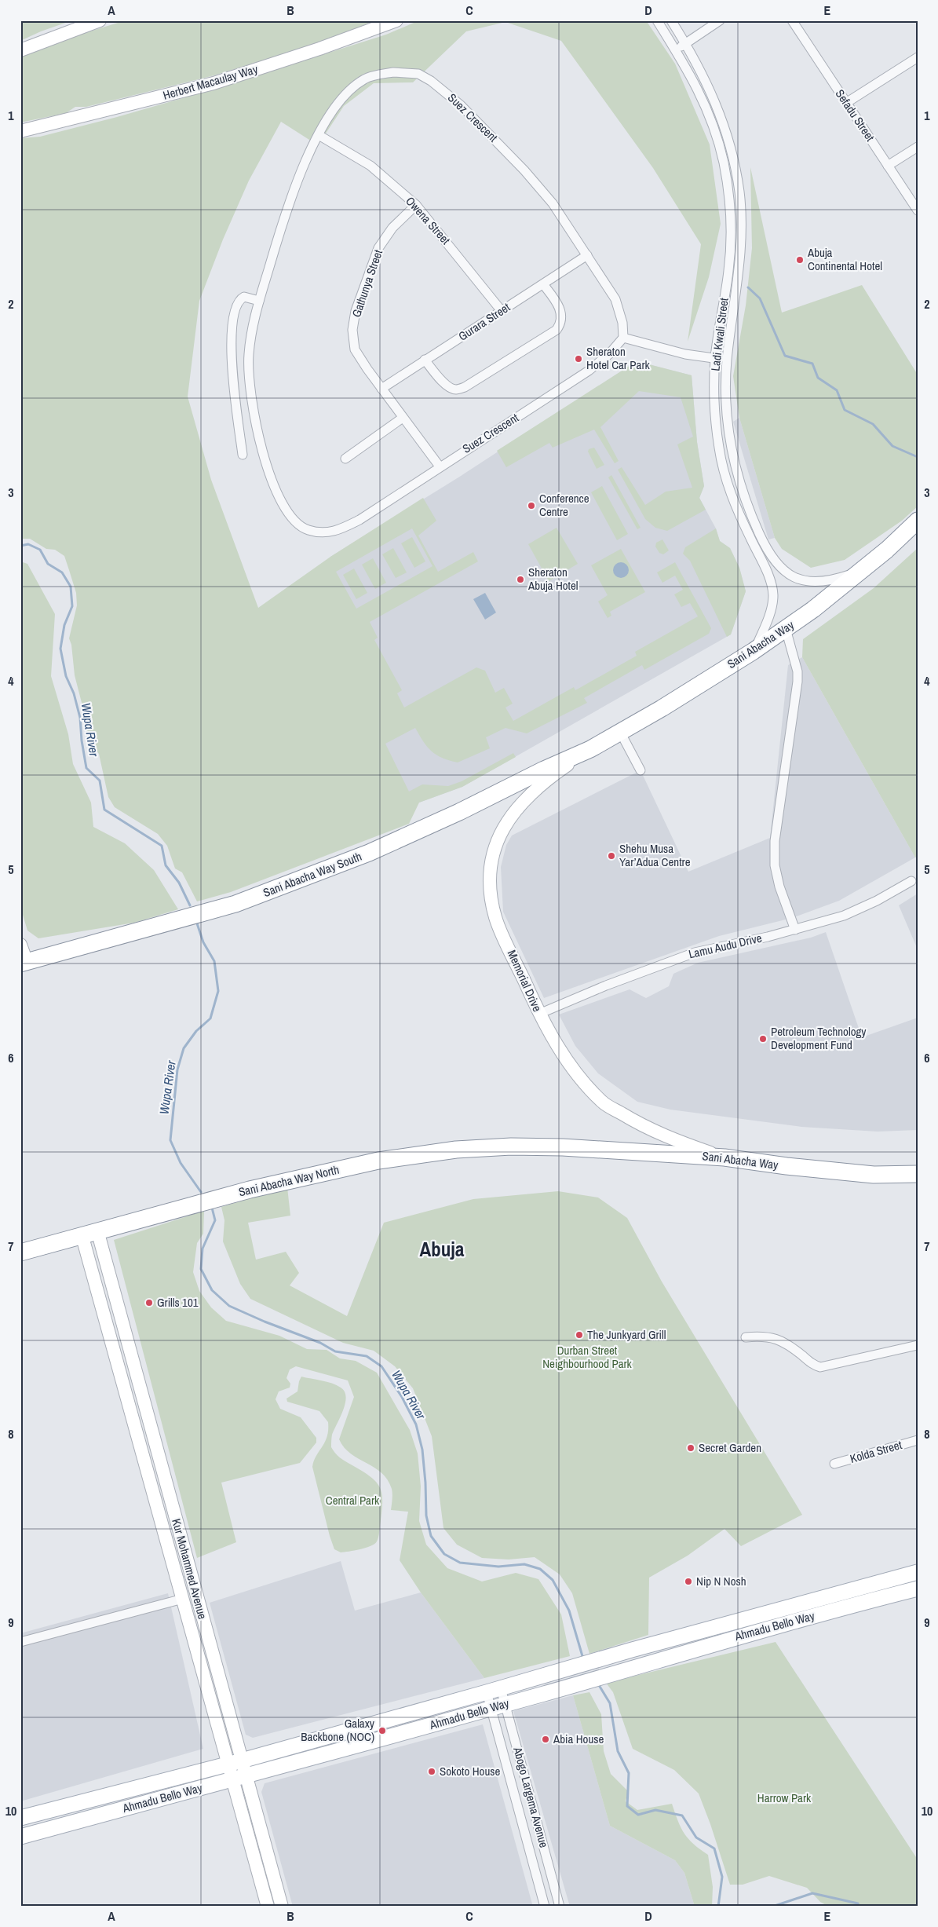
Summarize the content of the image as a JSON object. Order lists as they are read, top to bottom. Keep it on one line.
{"streets":{"highway":["Sani Abacha Way","Sani Abacha Way South","Sani Abacha Way North"],"main road":["Ahmadu Bello Way"],"street":["Herbert Macaulay Way","Sefadu Street","Suez Crescent","Owena Street","Gathunya Street","Gurara Street","Ladi Kwali Street","Lamu Audu Drive","Memorial Drive","Kolda Street","Kur Mohammed Avenue","Abogo Largema Avenue"]},"crossings":[["Suez Crescent","Owena Street"],["Suez Crescent","Gathunya Street"],["Suez Crescent","Gurara Street"],["Owena Street","Gathunya Street"],["Owena Street","Gurara Street"],["Gathunya Street","Gurara Street"],["Ladi Kwali Street","Sani Abacha Way"],["Sani Abacha Way","Sani Abacha Way South"],["Sani Abacha Way","Memorial Drive"],["Sani Abacha Way","Sani Abacha Way North"],["Sani Abacha Way South","Memorial Drive"],["Lamu Audu Drive","Memorial Drive"],["Sani Abacha Way North","Kur Mohammed Avenue"],["Kur Mohammed Avenue","Ahmadu Bello Way"],["Ahmadu Bello Way","Abogo Largema Avenue"]],"districts":["Abuja"],"water":["Wupa River"],"parks":["Durban Street Neighbourhood Park","Central Park","Harrow Park"],"places":["Abuja Continental Hotel","Sheraton Hotel Car Park","Conference Centre","Sheraton Abuja Hotel","Shehu Musa Yar’Adua Centre","Petroleum Technology Development Fund","Grills 101","The Junkyard Grill","Secret Garden","Nip N Nosh","Galaxy Backbone (NOC)","Abia House","Sokoto House"],"grid":{"columns":["A","B","C","D","E"],"rows":["1","2","3","4","5","6","7","8","9","10"]}}
